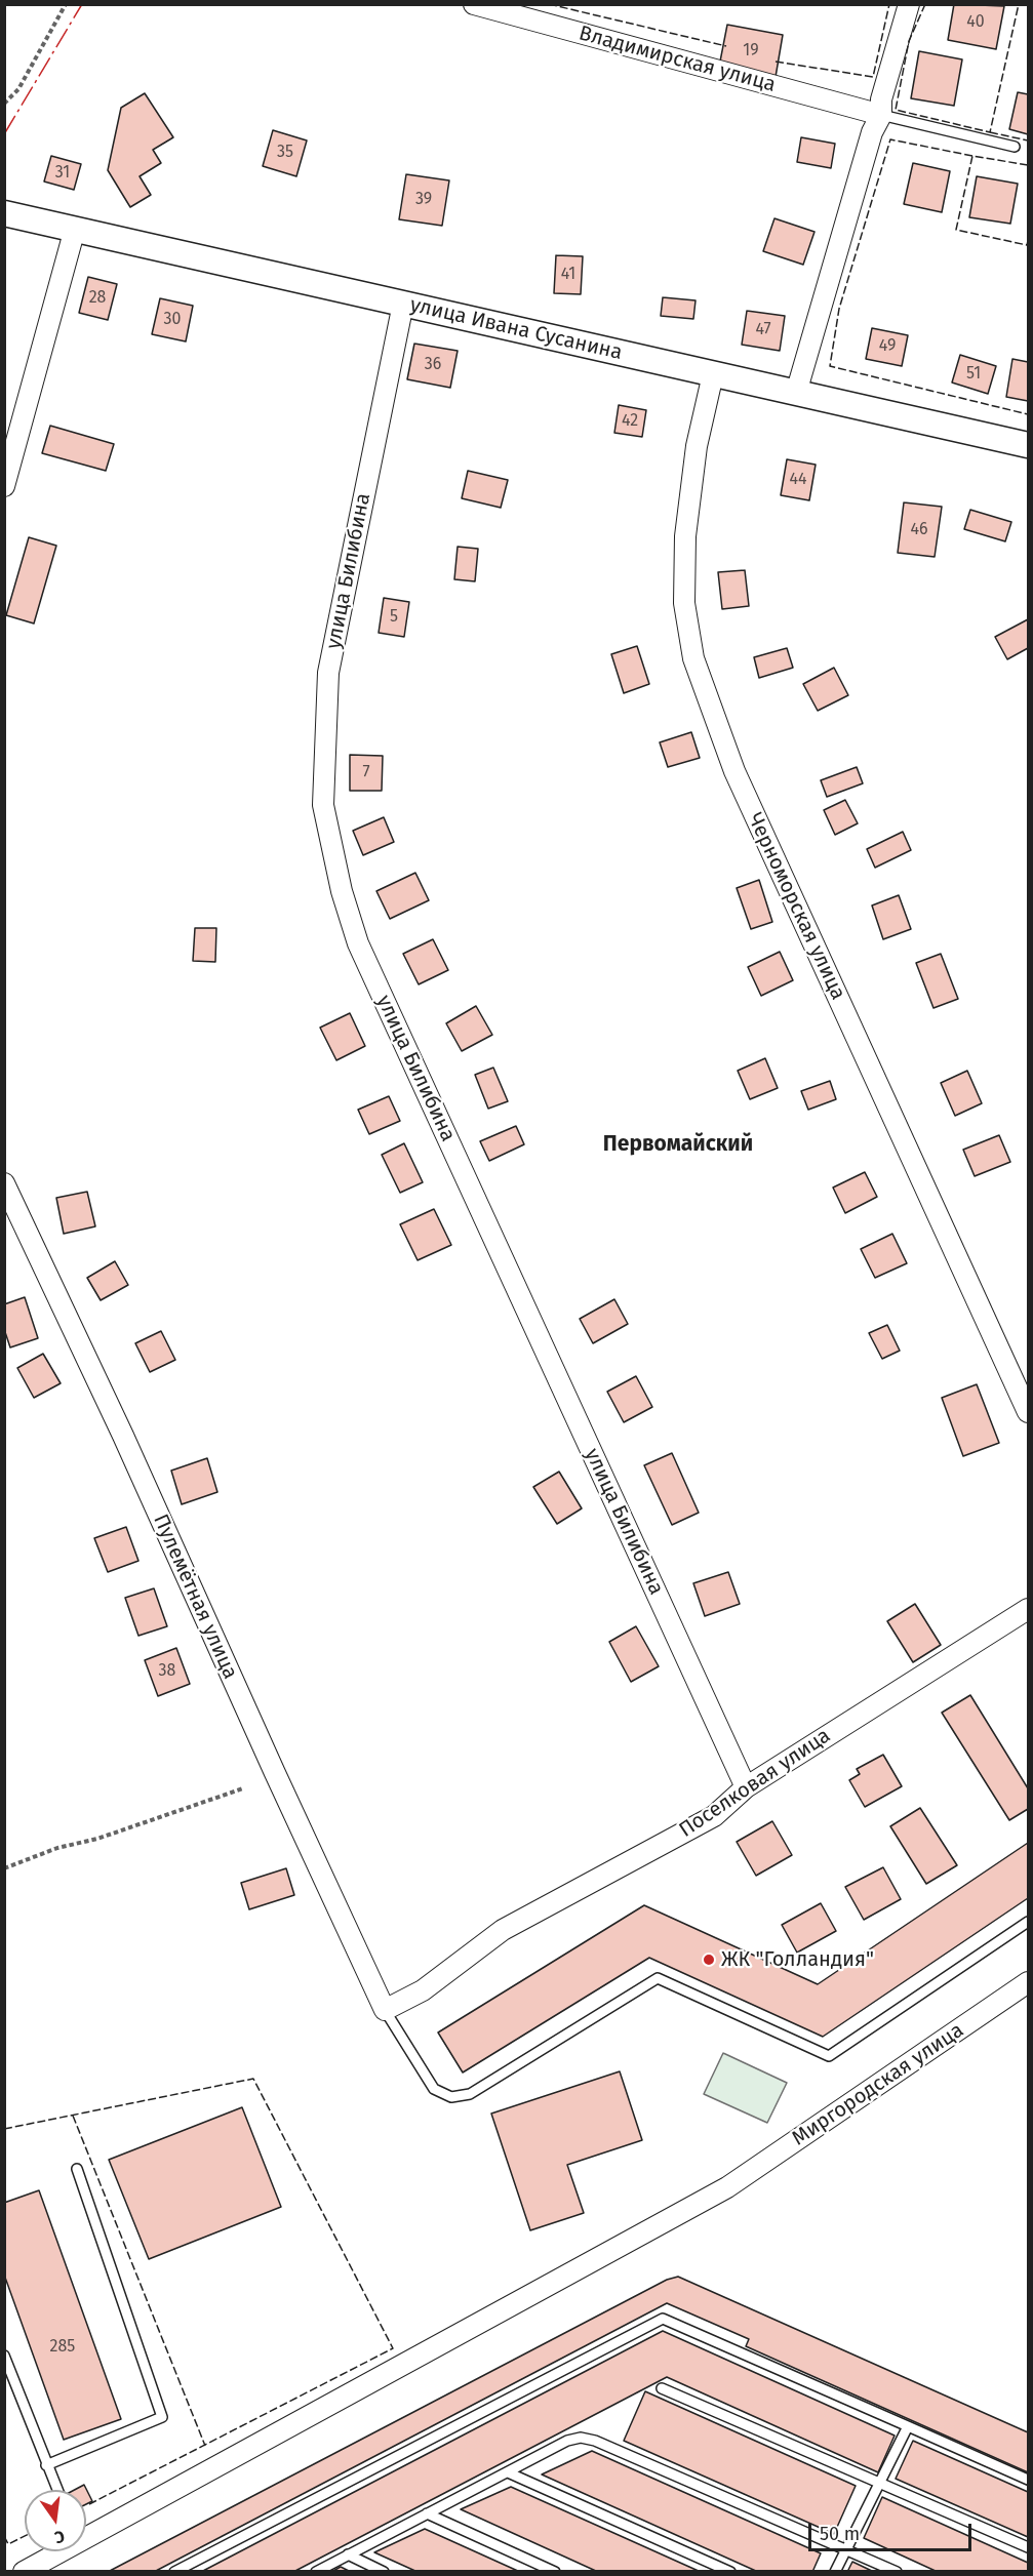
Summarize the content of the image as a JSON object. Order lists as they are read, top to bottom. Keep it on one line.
{"streets":{"street":["Владимирская улица","улица Ивана Сусанина","улица Билибина","Черноморская улица","Пулемётная улица","Поселковая улица","Миргородская улица"]},"crossings":[["улица Ивана Сусанина","улица Билибина"],["улица Ивана Сусанина","Черноморская улица"],["улица Билибина","Поселковая улица"],["Пулемётная улица","Поселковая улица"]],"districts":["Первомайский"],"places":["ЖК \"Голландия\""],"house_numbers":["40","19","35","31","39","41","28","30","47","49","36","51","42","44","46","5","7","38","285"],"scale_bar":"50 m","north":"bottom"}
